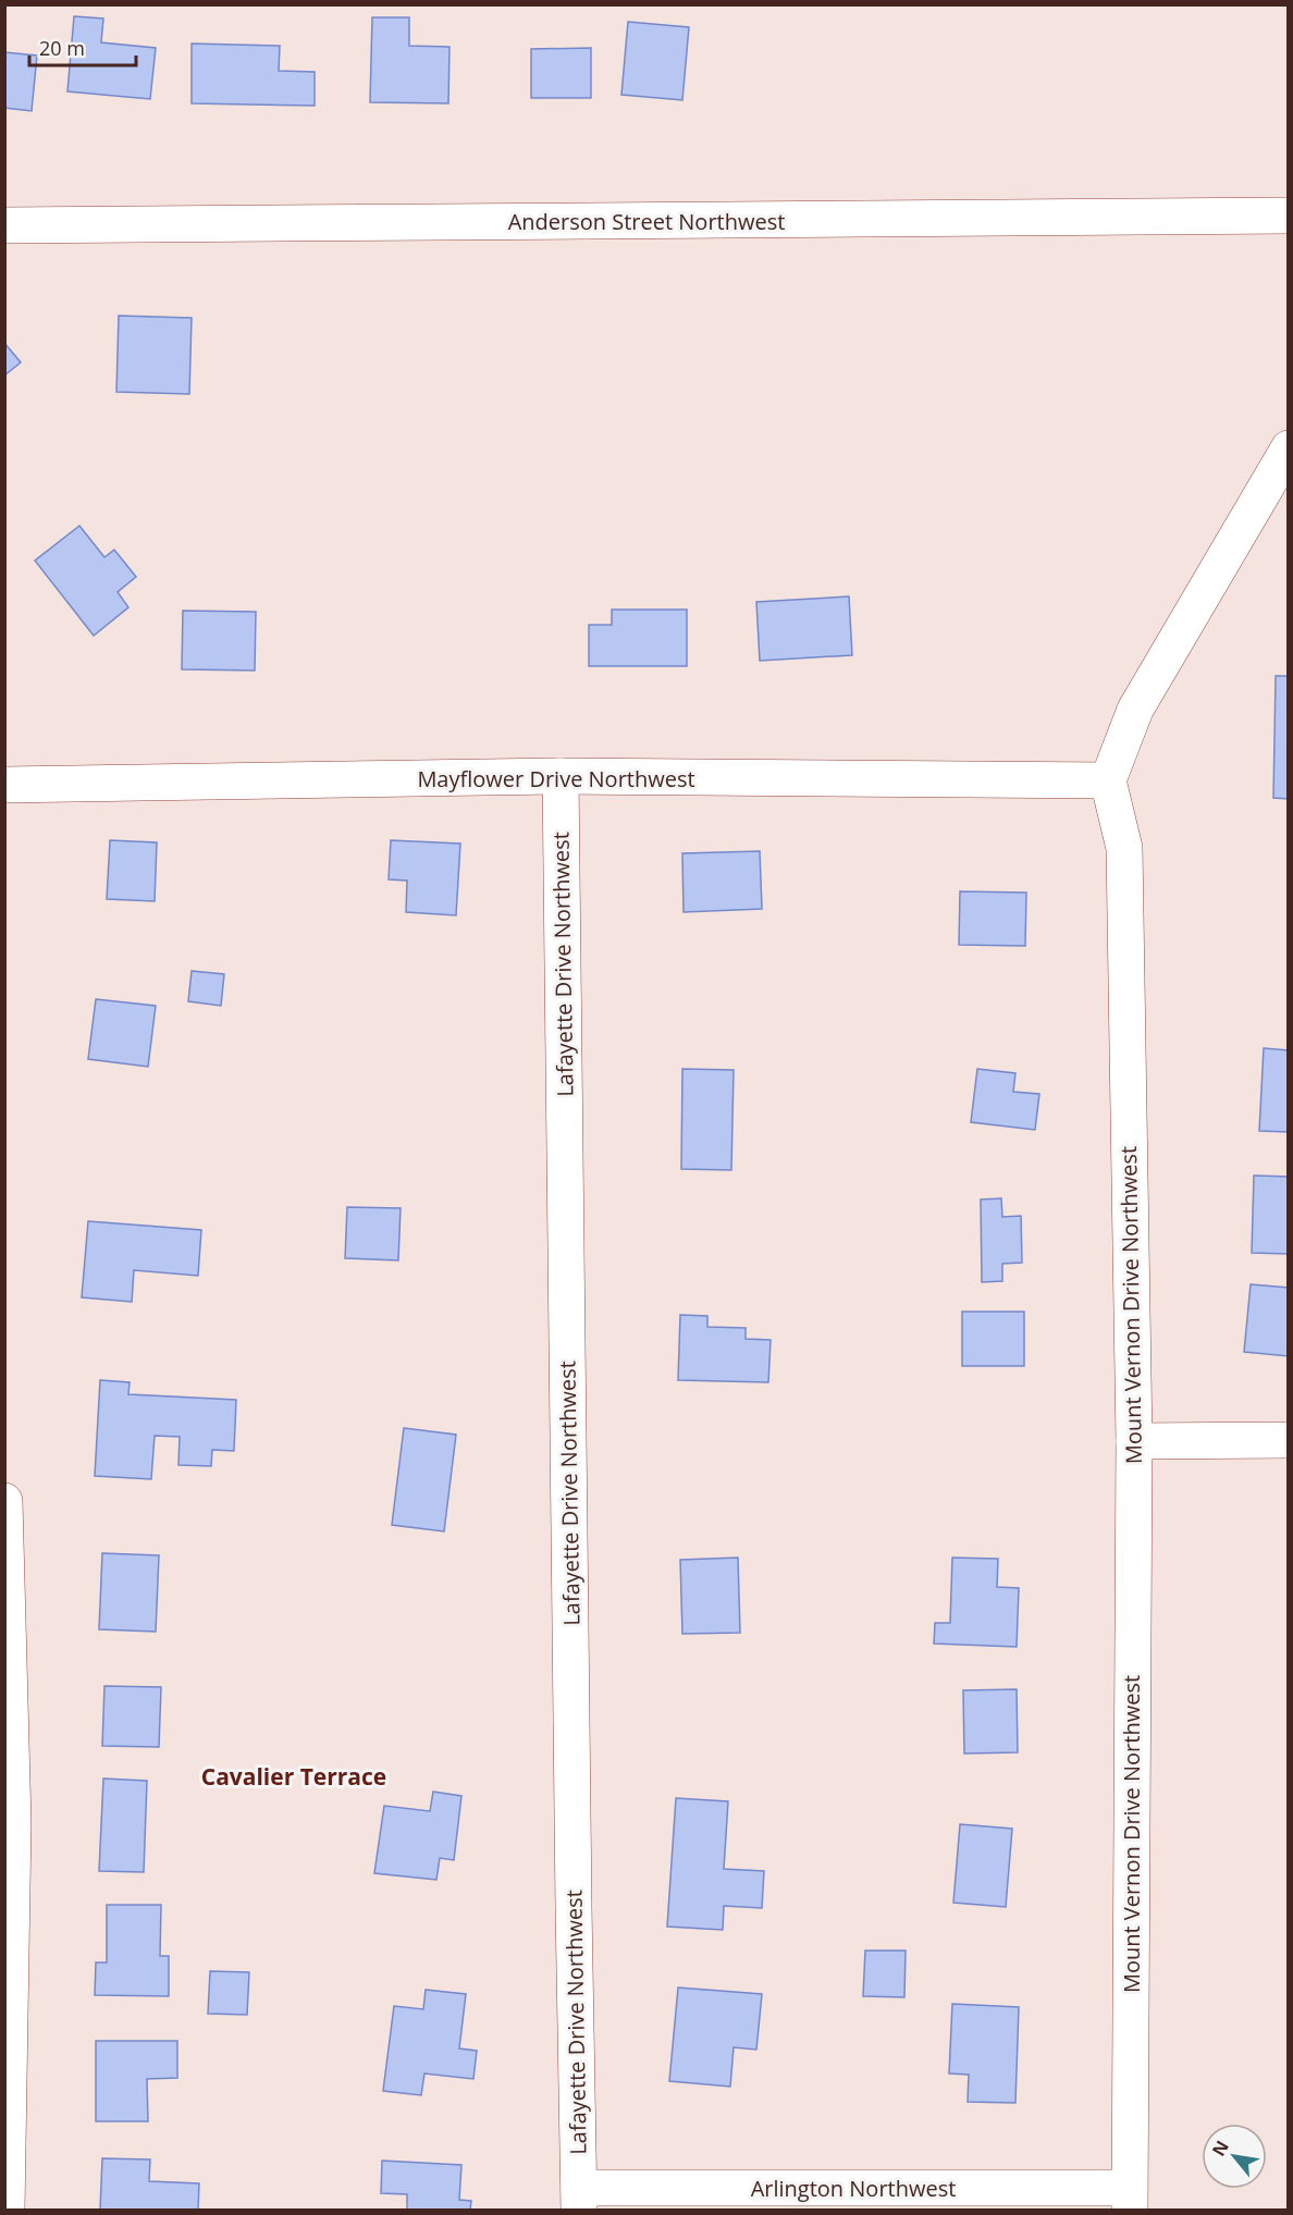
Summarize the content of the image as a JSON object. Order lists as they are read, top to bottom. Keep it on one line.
{"streets":{"street":["Anderson Street Northwest","Mayflower Drive Northwest","Lafayette Drive Northwest","Mount Vernon Drive Northwest","Arlington Northwest"]},"crossings":[["Mayflower Drive Northwest","Lafayette Drive Northwest"],["Mayflower Drive Northwest","Mount Vernon Drive Northwest"],["Lafayette Drive Northwest","Arlington Northwest"],["Mount Vernon Drive Northwest","Arlington Northwest"]],"districts":["Cavalier Terrace"],"scale_bar":"20 m","north":"top left"}
